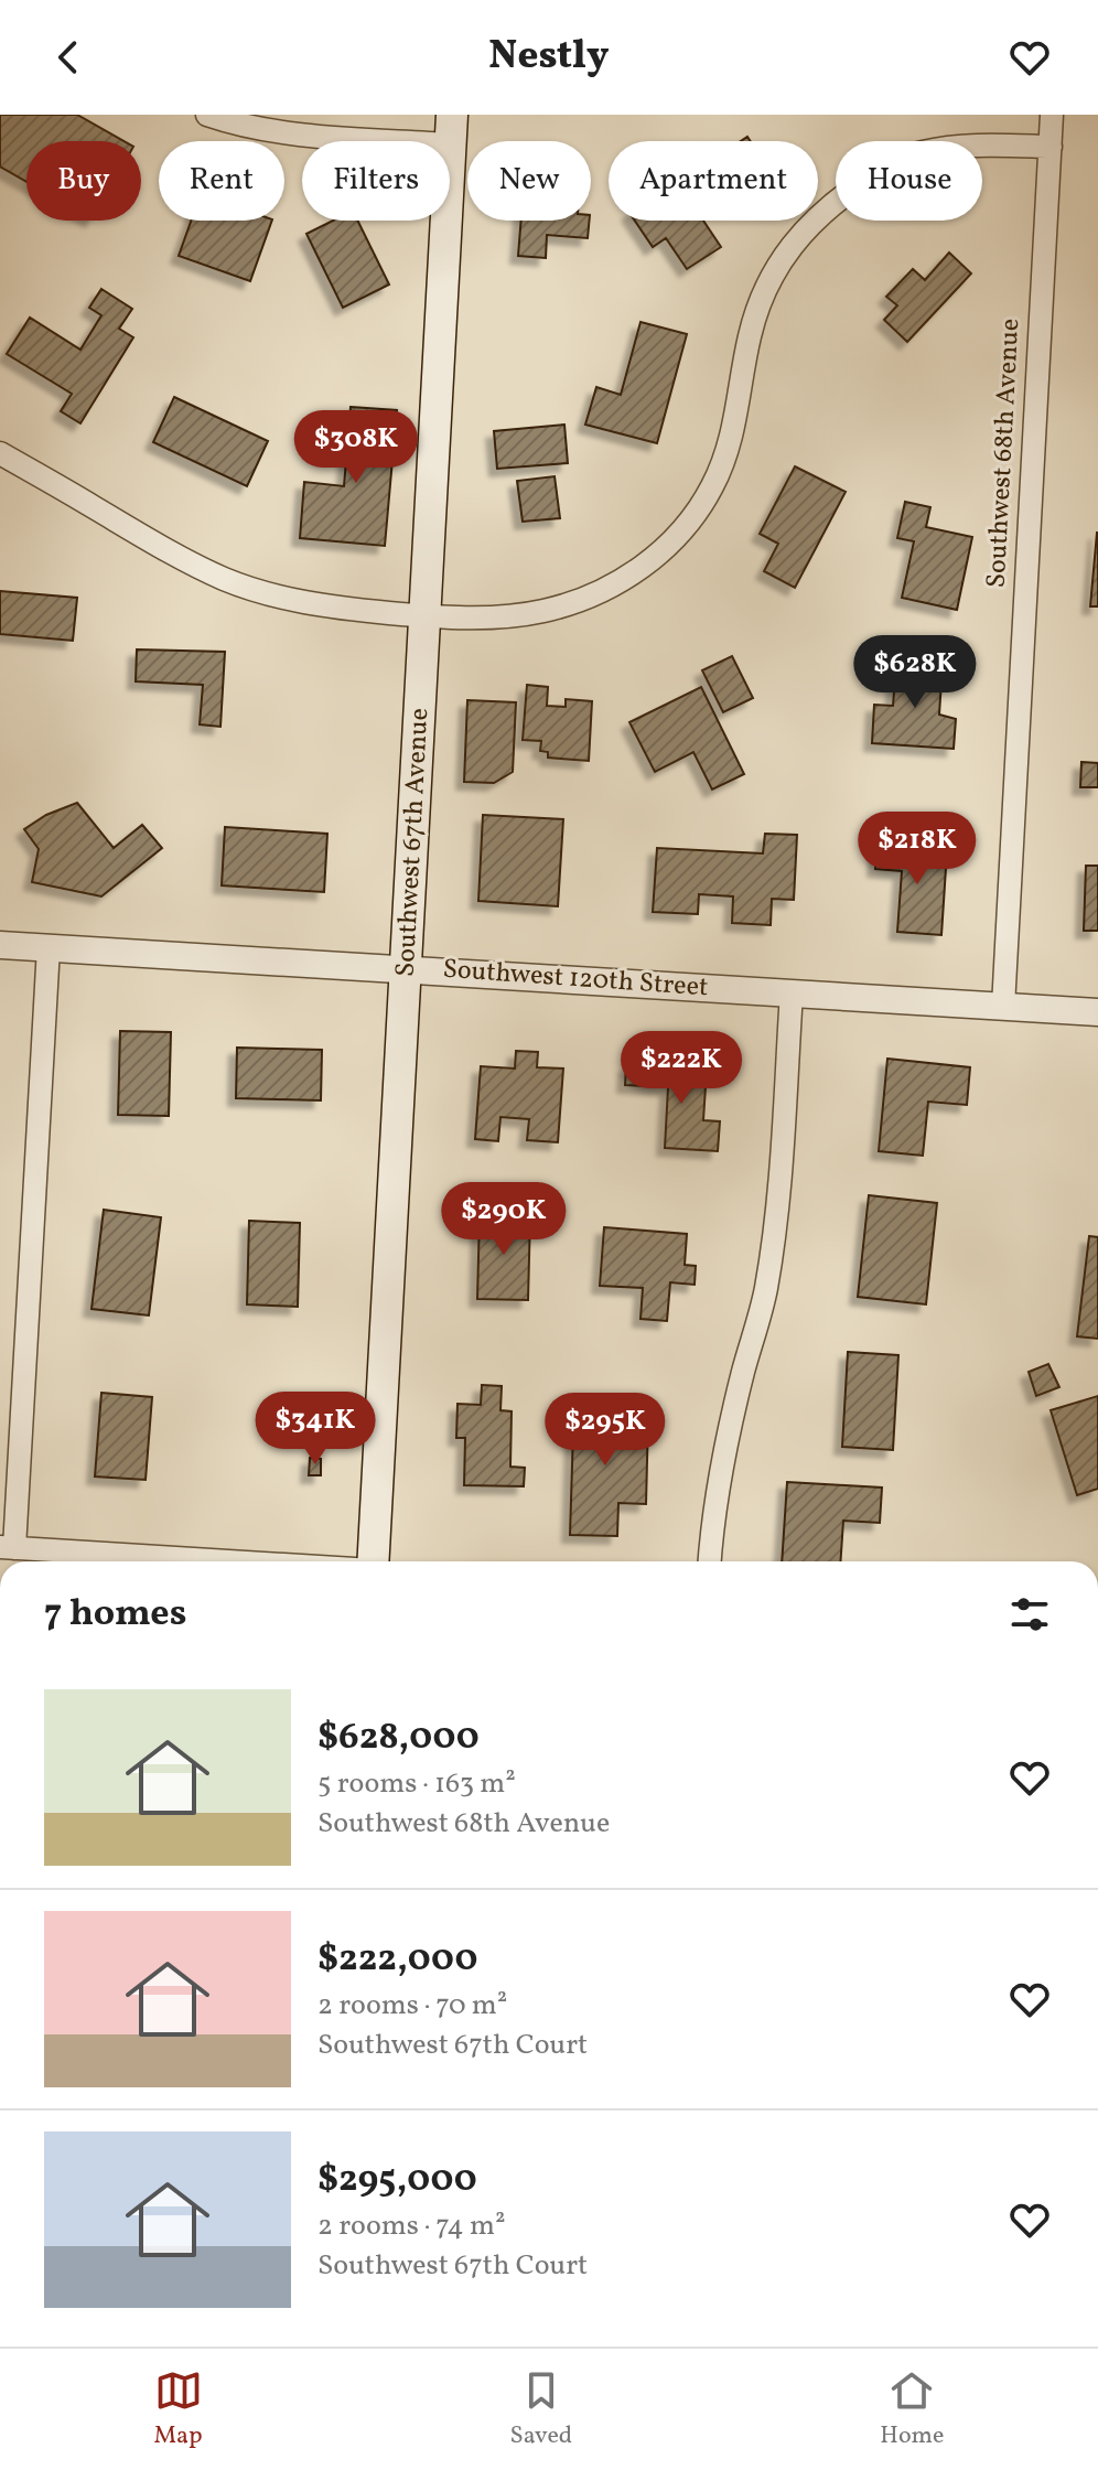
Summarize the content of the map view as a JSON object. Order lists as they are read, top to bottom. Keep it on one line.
{"streets":{"main road":["Southwest 67th Avenue"],"street":["Southwest 68th Avenue","Southwest 120th Street"]},"crossings":[["Southwest 68th Avenue","Southwest 120th Street"],["Southwest 67th Avenue","Southwest 120th Street"]],"page":{"header":"Nestly","chip":["Buy","Rent","Filters","New","Apartment","House"],"price":["$308K","$628K","$218K","$222K","$290K","$341K","$295K"],"heading":"7 homes","list":[{"name":"$628,000","note":"5 rooms · 163 m² · Southwest 68th Avenue"},{"name":"$222,000","note":"2 rooms · 70 m² · Southwest 67th Court"},{"name":"$295,000","note":"2 rooms · 74 m² · Southwest 67th Court"}],"tabs":["Map","Saved","Home"]}}
